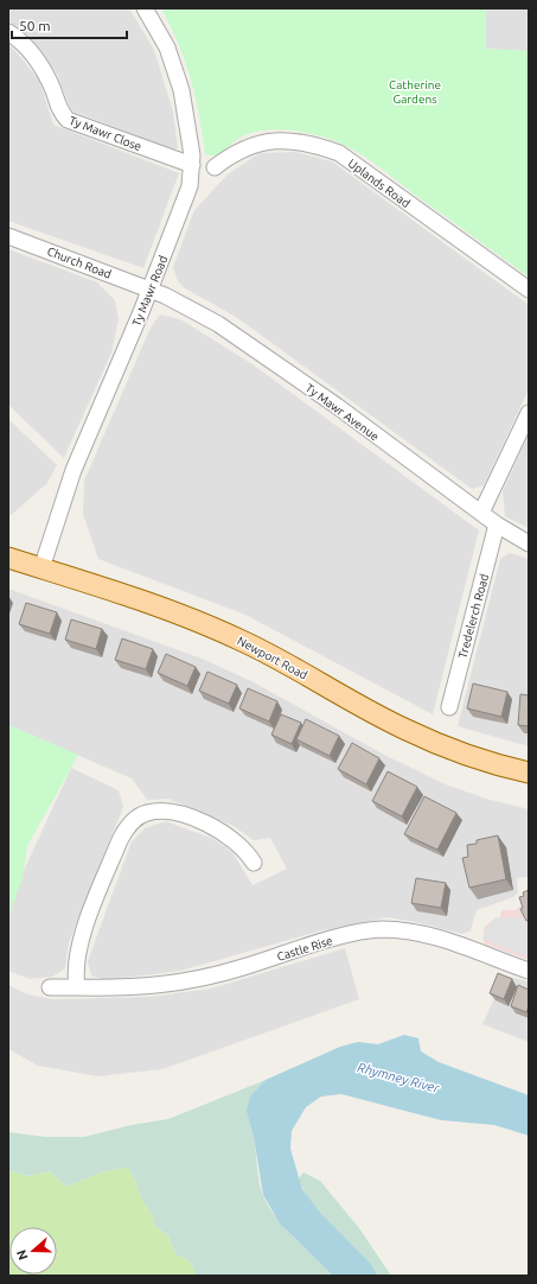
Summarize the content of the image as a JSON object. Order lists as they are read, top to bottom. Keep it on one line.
{"streets":{"main road":["Newport Road"],"street":["Ty Mawr Close","Uplands Road","Church Road","Ty Mawr Road","Ty Mawr Avenue","Tredelerch Road","Castle Rise"]},"crossings":[["Ty Mawr Close","Ty Mawr Road"],["Church Road","Ty Mawr Road"],["Church Road","Ty Mawr Avenue"],["Ty Mawr Road","Ty Mawr Avenue"],["Ty Mawr Road","Newport Road"],["Ty Mawr Avenue","Tredelerch Road"]],"water":["Rhymney River"],"parks":["Catherine Gardens"],"scale_bar":"50 m","north":"left"}
